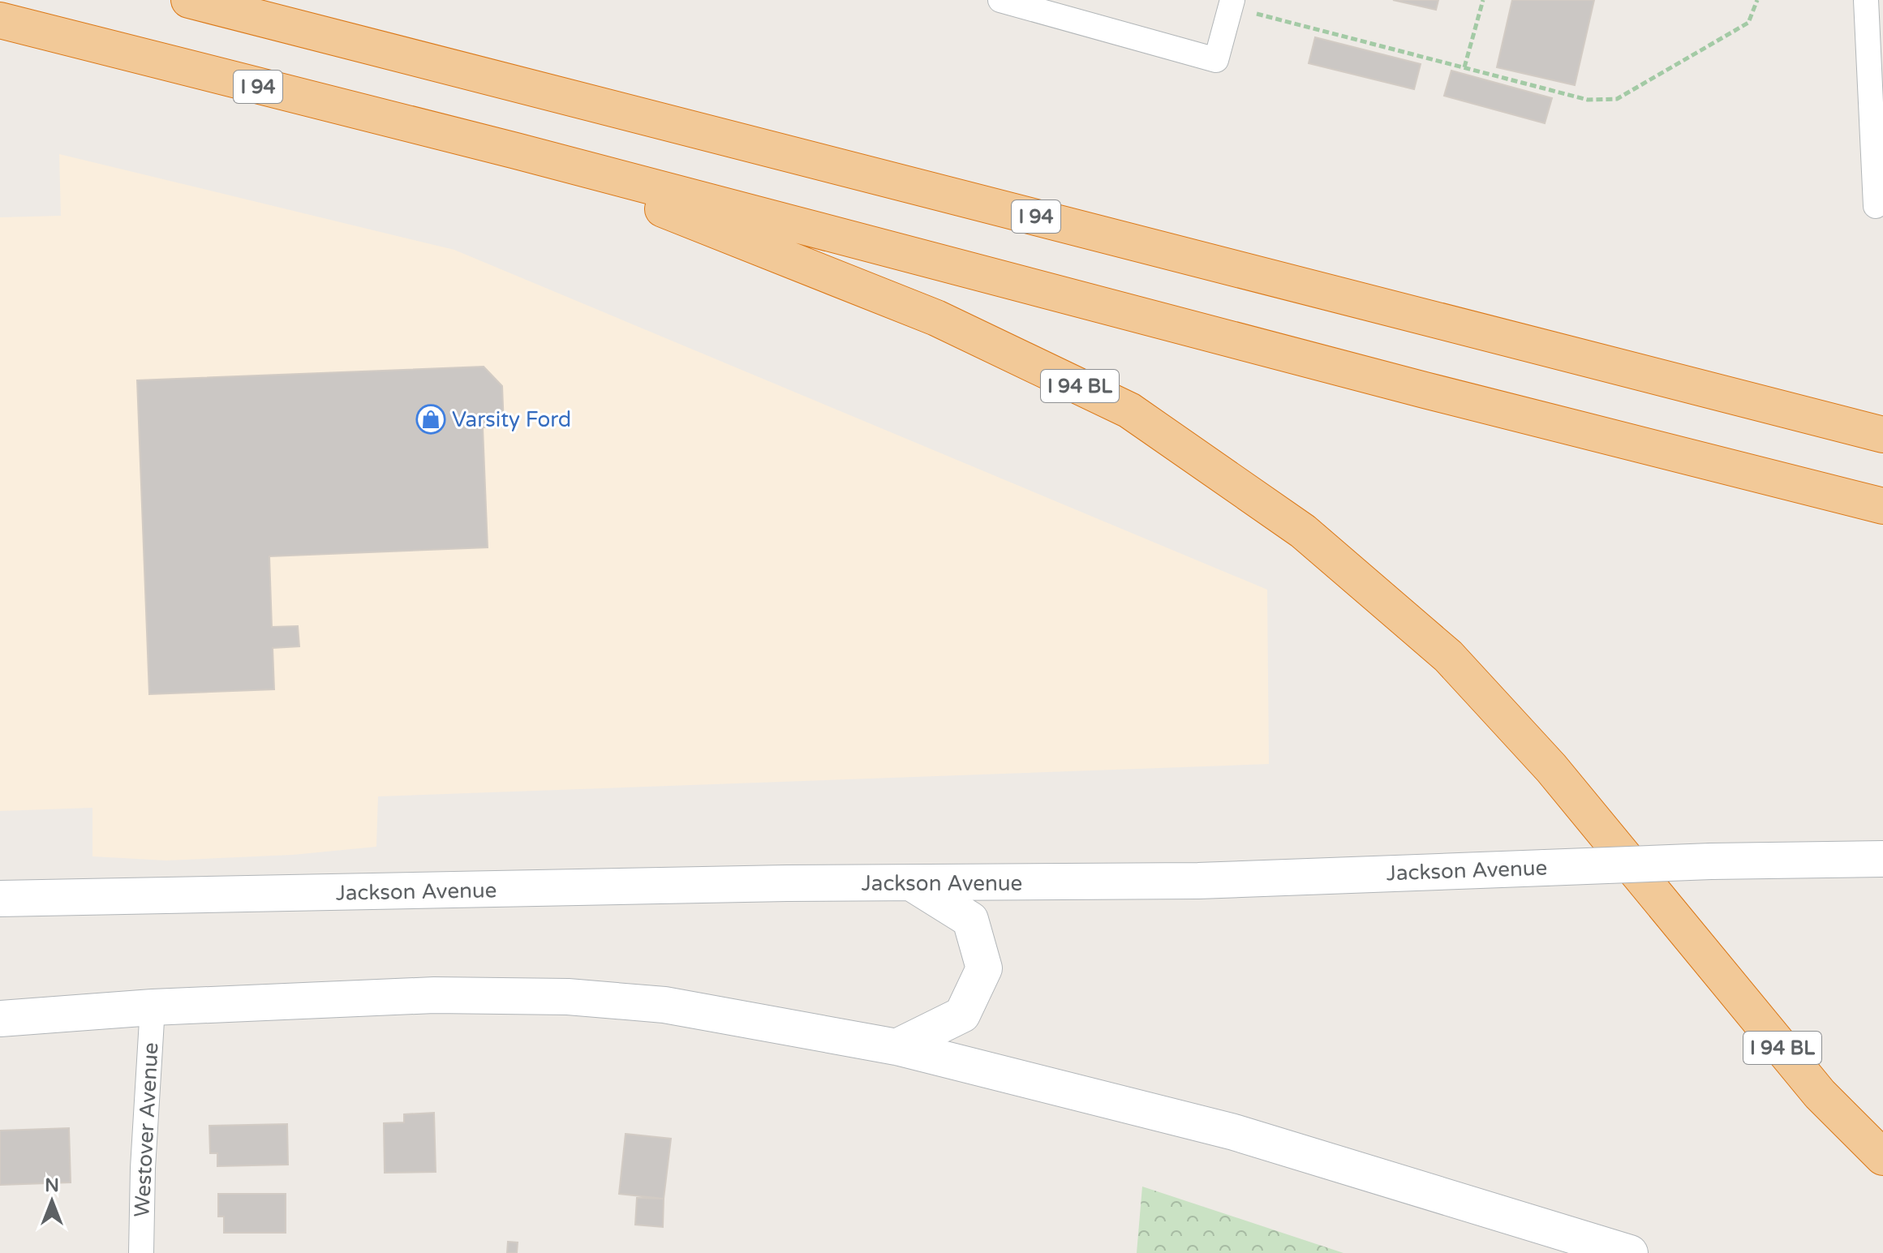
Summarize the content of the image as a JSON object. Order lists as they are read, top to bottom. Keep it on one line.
{"streets":{"highway":["I 94","I 94 BL"],"main road":["Jackson Avenue"],"street":["Westover Avenue"]},"crossings":[["I 94","I 94 BL"]],"places":{"shop":["Varsity Ford"]},"north":"top"}
